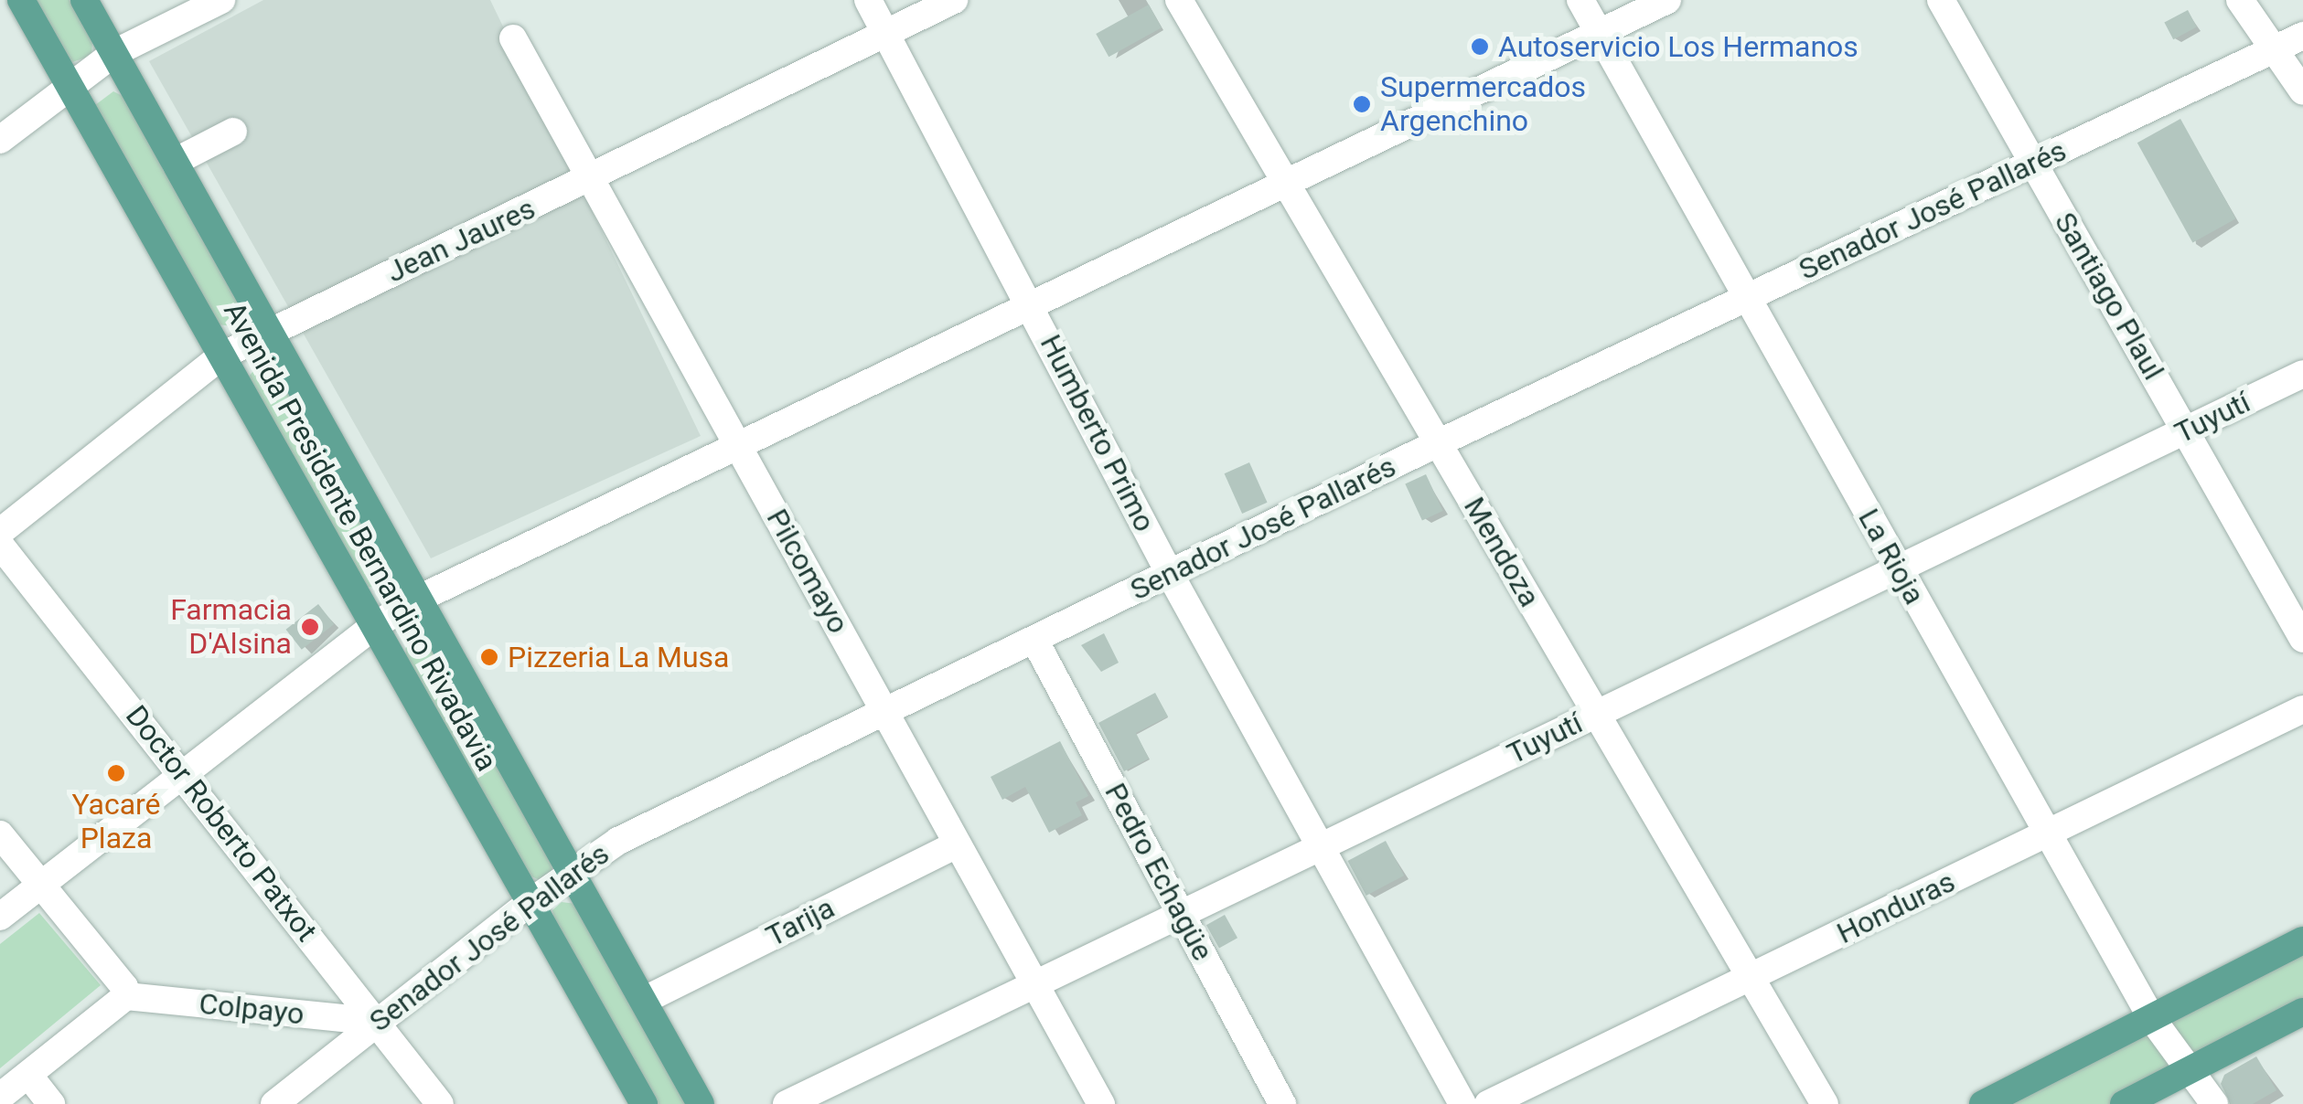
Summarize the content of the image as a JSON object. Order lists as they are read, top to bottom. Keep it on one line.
{"streets":{"main road":["Avenida Presidente Bernardino Rivadavia"],"street":["Senador José Pallarés","Jean Jaures","Santiago Plaul","Tuyutí","Humberto Primo","Mendoza","La Rioja","Pilcomayo","Doctor Roberto Patxot","Pedro Echagüe","Honduras","Tarija","Colpayo"]},"crossings":[["Senador José Pallarés","Santiago Plaul"],["Senador José Pallarés","Humberto Primo"],["Senador José Pallarés","Avenida Presidente Bernardino Rivadavia"],["Senador José Pallarés","Mendoza"],["Senador José Pallarés","La Rioja"],["Senador José Pallarés","Pilcomayo"],["Senador José Pallarés","Doctor Roberto Patxot"],["Senador José Pallarés","Pedro Echagüe"],["Senador José Pallarés","Colpayo"],["Jean Jaures","Humberto Primo"],["Jean Jaures","Avenida Presidente Bernardino Rivadavia"],["Jean Jaures","Pilcomayo"],["Santiago Plaul","Tuyutí"],["Tuyutí","Humberto Primo"],["Tuyutí","Mendoza"],["Tuyutí","La Rioja"],["Tuyutí","Pilcomayo"],["Tuyutí","Pedro Echagüe"],["Avenida Presidente Bernardino Rivadavia","Tarija"],["Mendoza","Honduras"],["La Rioja","Honduras"],["Pilcomayo","Tarija"],["Doctor Roberto Patxot","Colpayo"]],"places":["Autoservicio Los Hermanos","Supermercados Argenchino","Farmacia D'Alsina","Pizzeria La Musa","Yacaré Plaza"]}
